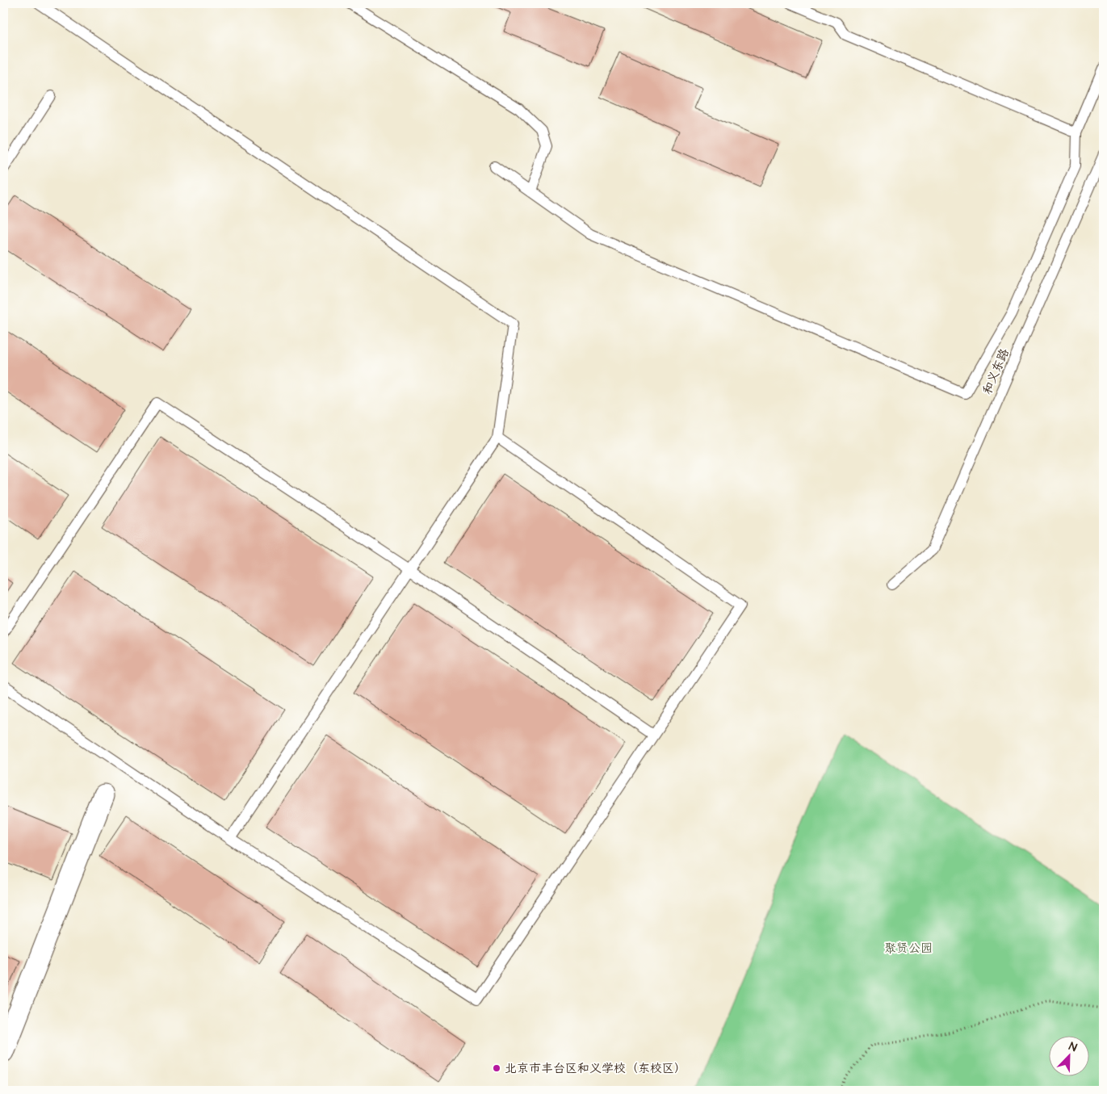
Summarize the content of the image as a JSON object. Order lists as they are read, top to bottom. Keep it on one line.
{"streets":{"lane":["和义东路"]},"parks":["聚贤公园"],"places":["北京市丰台区和义学校（东校区）"],"north":"top right"}
